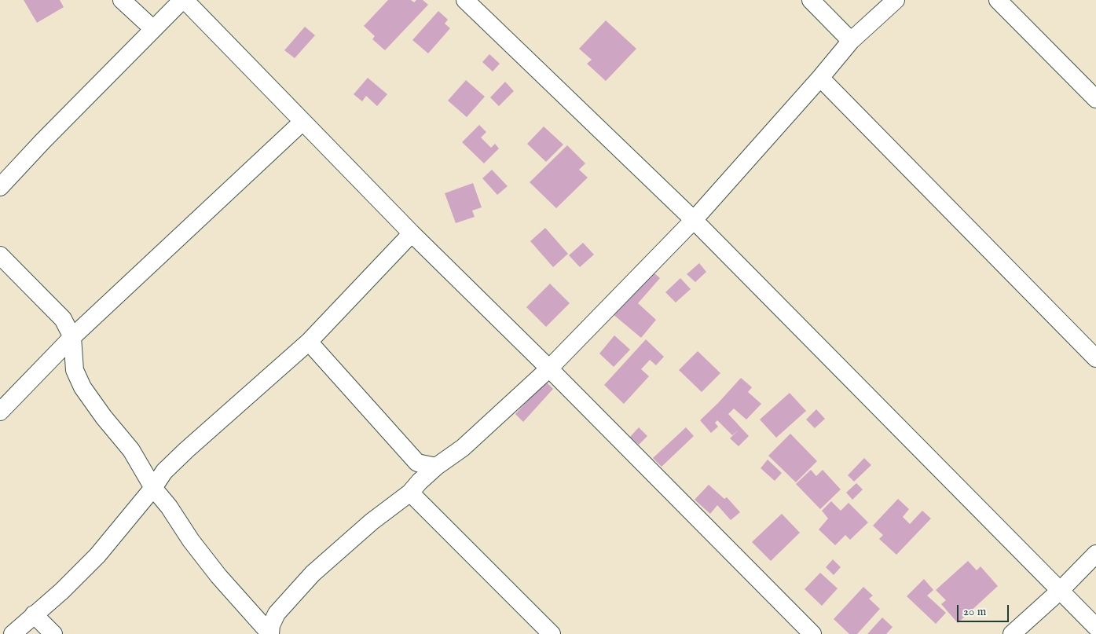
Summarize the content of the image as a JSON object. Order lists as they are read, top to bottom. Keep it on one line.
{"scale_bar":"20 m"}
